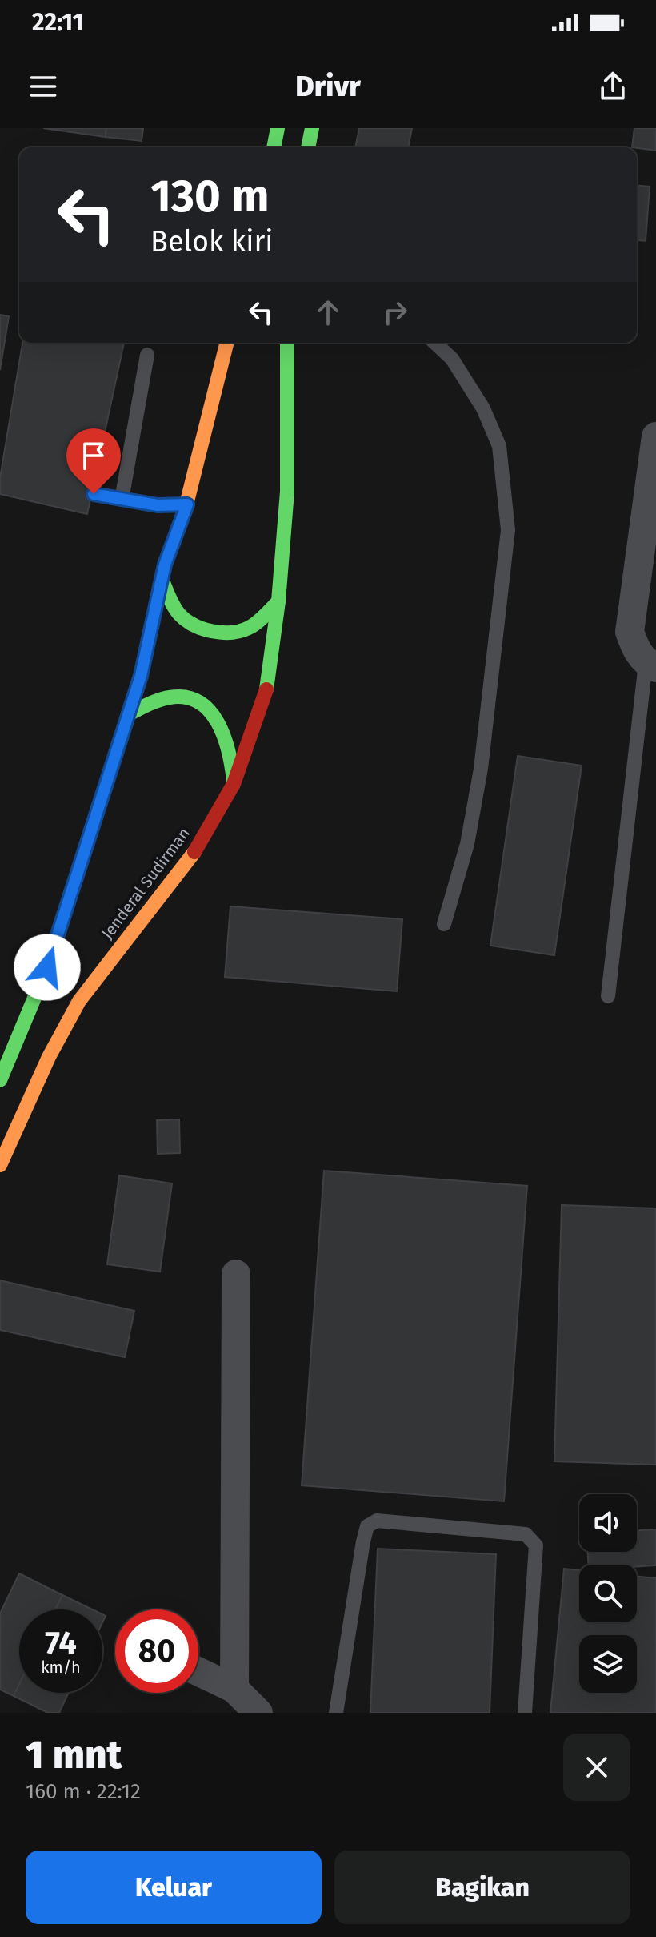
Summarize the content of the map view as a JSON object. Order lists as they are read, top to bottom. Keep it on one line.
{"streets":{"highway":["Jenderal Sudirman"]},"page":{"status":"22:11","header":"Drivr","turn":["130 m","Belok kiri"],"speed":"74 km/h","limit":"80","heading":["1 mnt","160 m · 22:12"],"buttons":["Keluar","Bagikan"]}}
